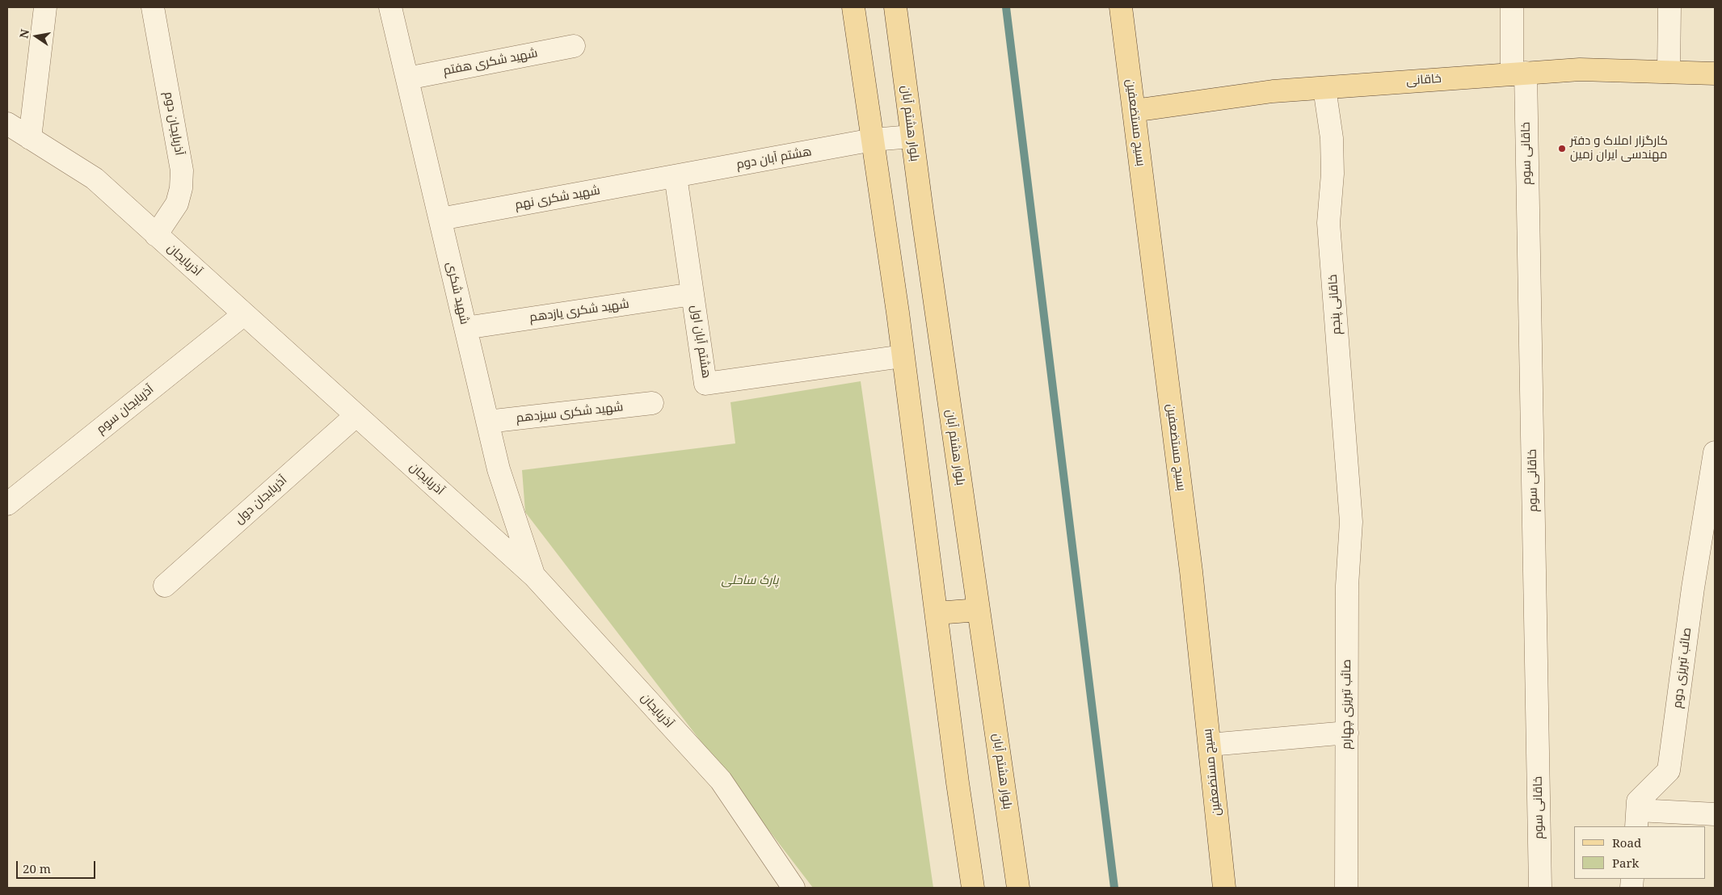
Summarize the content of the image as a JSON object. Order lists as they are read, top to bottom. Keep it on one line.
{"streets":{"main road":["خاقانی","بسیج مستضعفین","بلوار هشتم آبان"],"street":["شهید شکری هفتم","آذربایجان دوم","خاقانی سوم","هشتم آبان دوم","شهید شکری نهم","آذربایجان","شهید شکری","خاقانی پنجم","شهید شکری یازدهم","هشتم آبان اول","آذربایجان سوم","شهید شکری سیزدهم","آذربایجان دول","صائب تبریزی دوم","صائب تبریزی چهارم"]},"crossings":[["شهید شکری هفتم","شهید شکری"],["خاقانی","بسیج مستضعفین"],["خاقانی","خاقانی سوم"],["خاقانی","خاقانی پنجم"],["آذربایجان دوم","آذربایجان"],["بلوار هشتم آبان","هشتم آبان دوم"],["هشتم آبان دوم","شهید شکری نهم"],["هشتم آبان دوم","هشتم آبان اول"],["شهید شکری نهم","شهید شکری"],["شهید شکری نهم","هشتم آبان اول"],["آذربایجان","شهید شکری"],["آذربایجان","آذربایجان سوم"],["آذربایجان","آذربایجان دول"],["شهید شکری","شهید شکری یازدهم"],["شهید شکری","شهید شکری سیزدهم"],["خاقانی پنجم","صائب تبریزی چهارم"],["شهید شکری یازدهم","هشتم آبان اول"]],"parks":["پارک ساحلی"],"places":["کارگزار املاک و دفتر مهندسی ایران زمین"],"legend":["Road","Park"],"scale_bar":"20 m","north":"left"}
